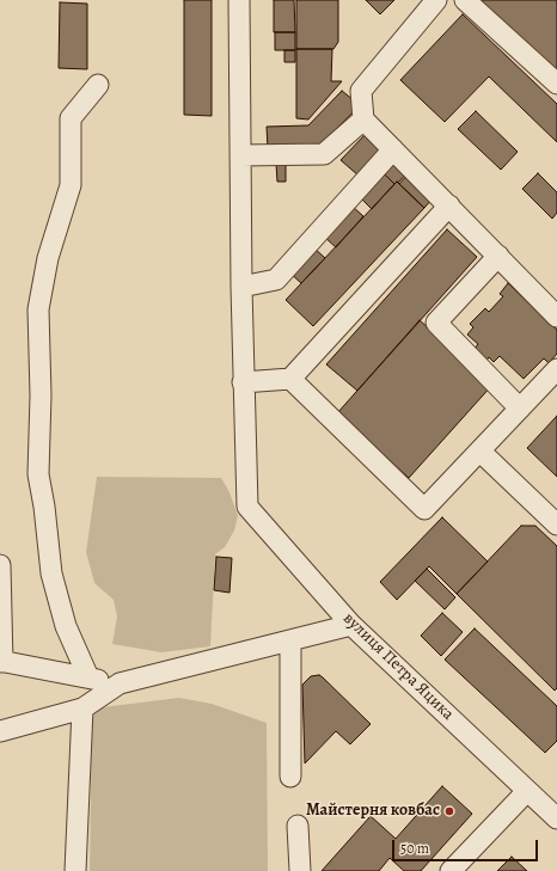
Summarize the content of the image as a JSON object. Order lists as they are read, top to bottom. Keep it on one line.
{"streets":{"street":["вулиця Петра Яцика"]},"places":["Майстерня ковбас"],"scale_bar":"50 m"}
